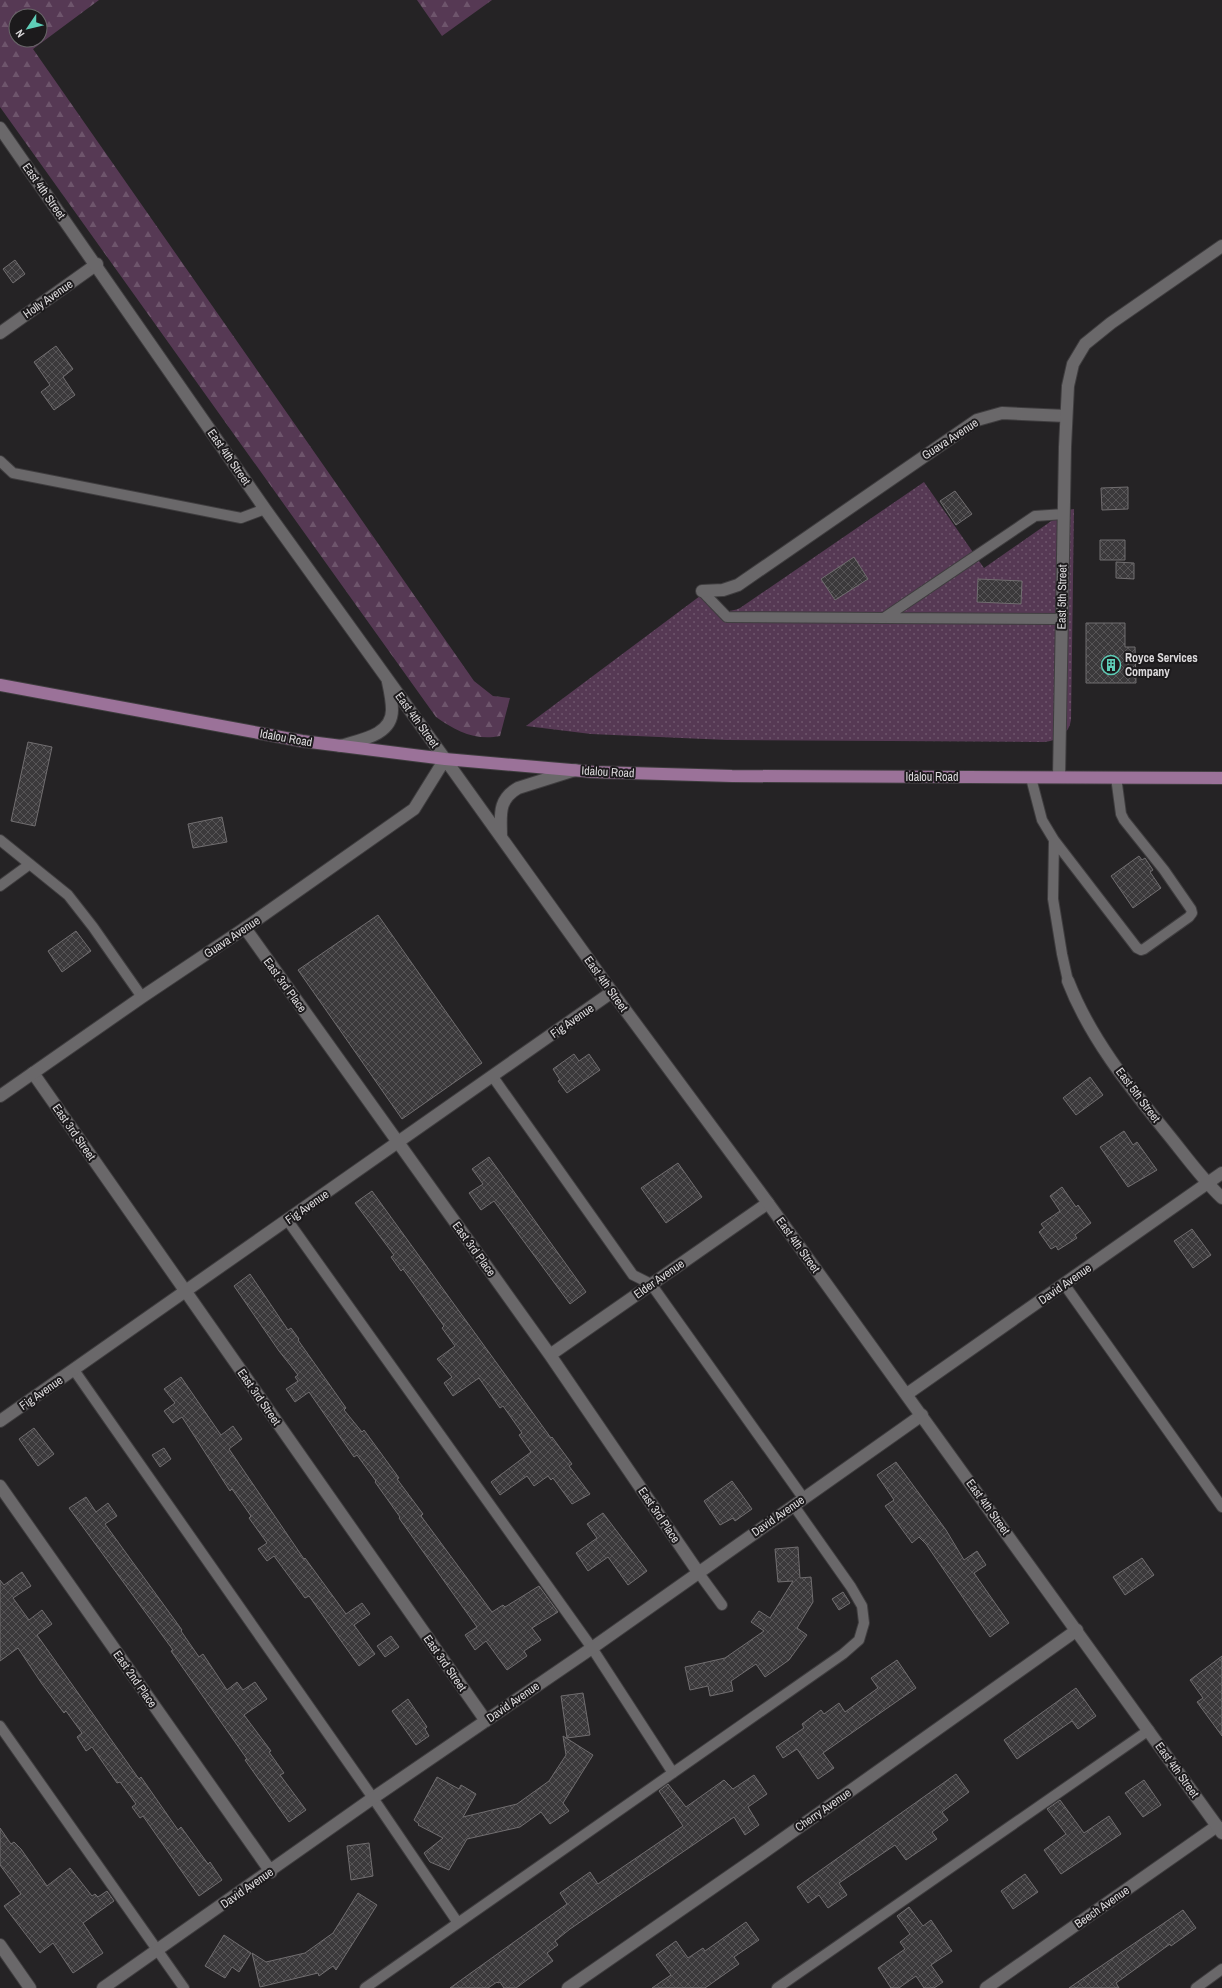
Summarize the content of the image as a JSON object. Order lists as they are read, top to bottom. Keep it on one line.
{"streets":{"main road":["Idalou Road"],"street":["East 4th Street","Holly Avenue","Guava Avenue","East 5th Street","East 3rd Place","Fig Avenue","East 3rd Street","Elder Avenue","David Avenue","East 2nd Place","Cherry Avenue","Beech Avenue"]},"crossings":[["East 4th Street","Holly Avenue"],["East 4th Street","Guava Avenue"],["East 4th Street","Idalou Road"],["East 4th Street","Fig Avenue"],["East 4th Street","Elder Avenue"],["East 4th Street","David Avenue"],["East 4th Street","Cherry Avenue"],["East 4th Street","Beech Avenue"],["Guava Avenue","East 5th Street"],["Guava Avenue","Idalou Road"],["Guava Avenue","East 3rd Place"],["Guava Avenue","East 3rd Street"],["East 5th Street","Idalou Road"],["East 5th Street","David Avenue"],["East 3rd Place","Fig Avenue"],["East 3rd Place","Elder Avenue"],["East 3rd Place","David Avenue"],["Fig Avenue","East 3rd Street"],["East 3rd Street","David Avenue"],["David Avenue","East 2nd Place"]],"places":{"building":["Royce Services Company"]},"north":"bottom left"}
